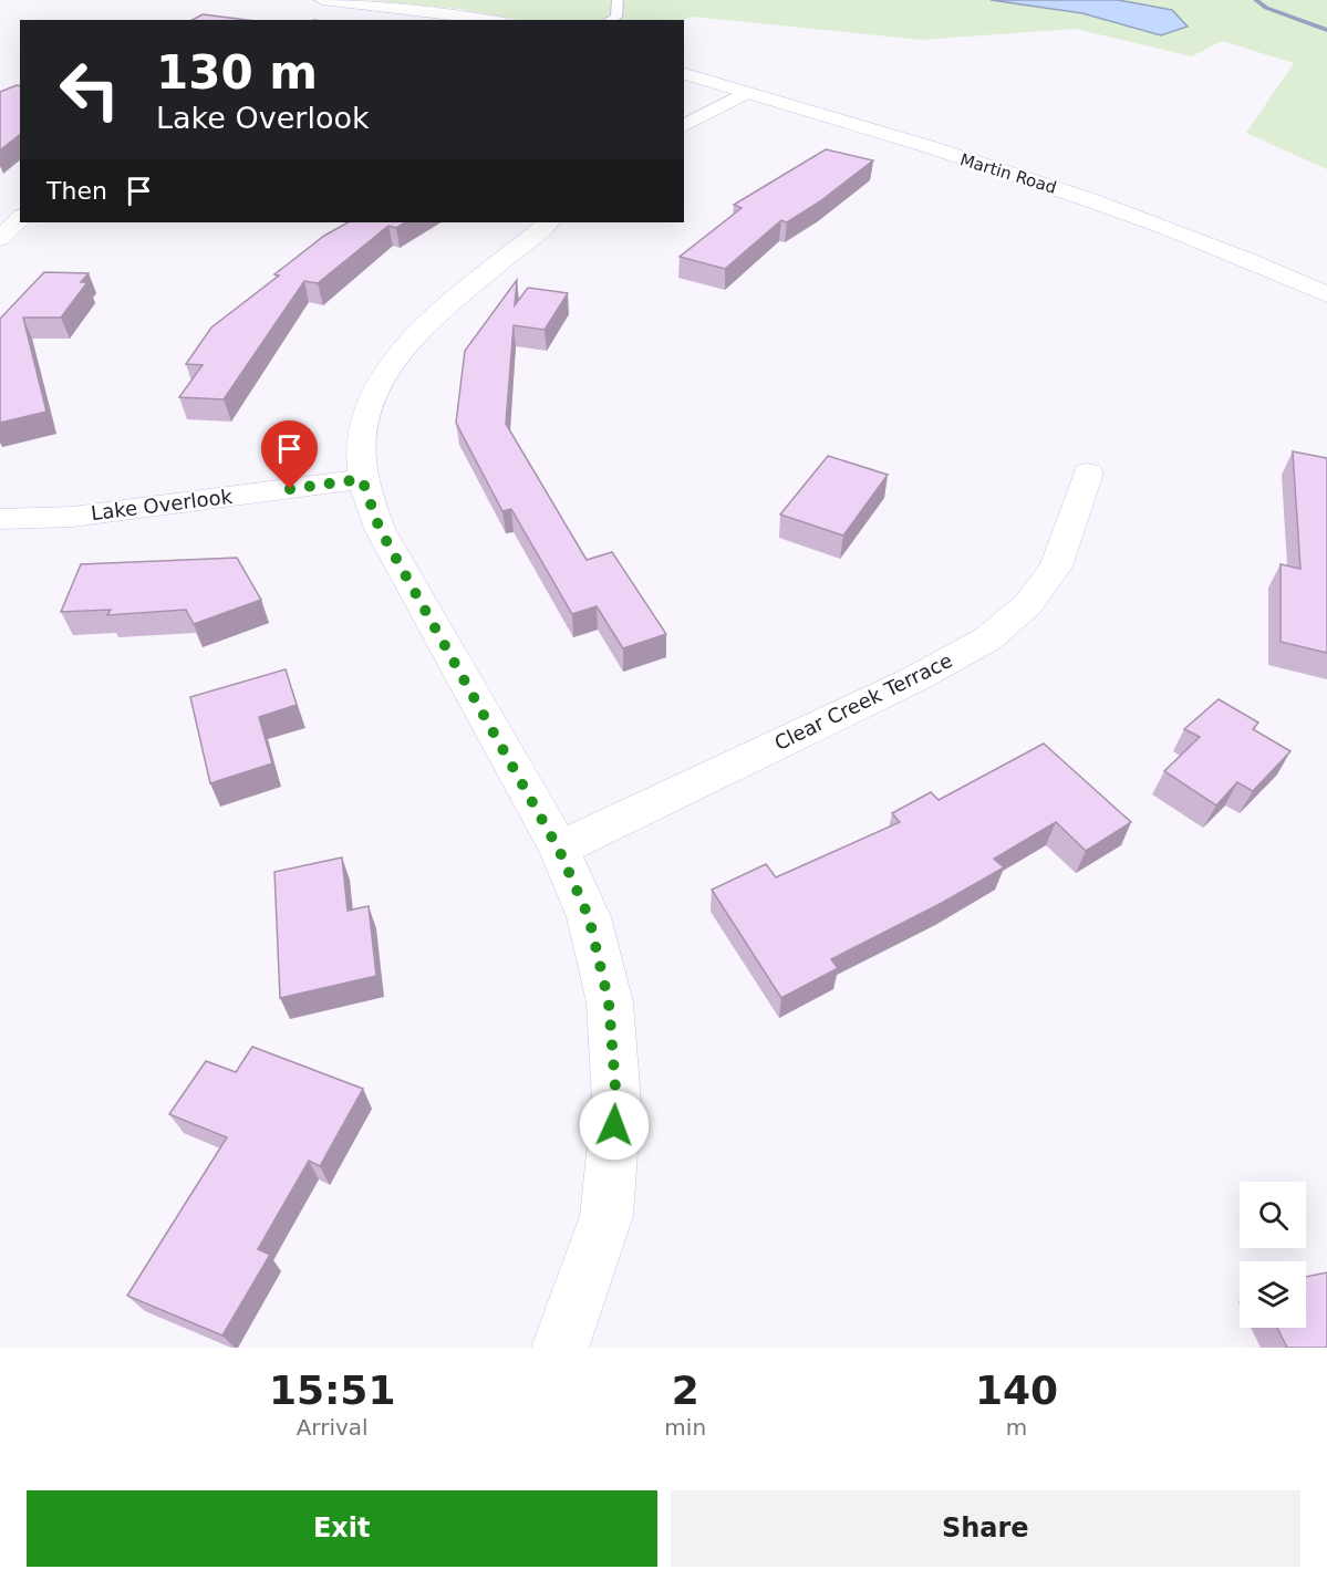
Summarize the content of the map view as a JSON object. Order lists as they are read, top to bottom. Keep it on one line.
{"streets":{"street":["Martin Road","Lake Overlook","Clear Creek Terrace"]},"page":{"turn":["130 m","Lake Overlook"],"then":"Then","eta":["15:51","Arrival","2","min","140","m"],"buttons":["Exit","Share"]}}
